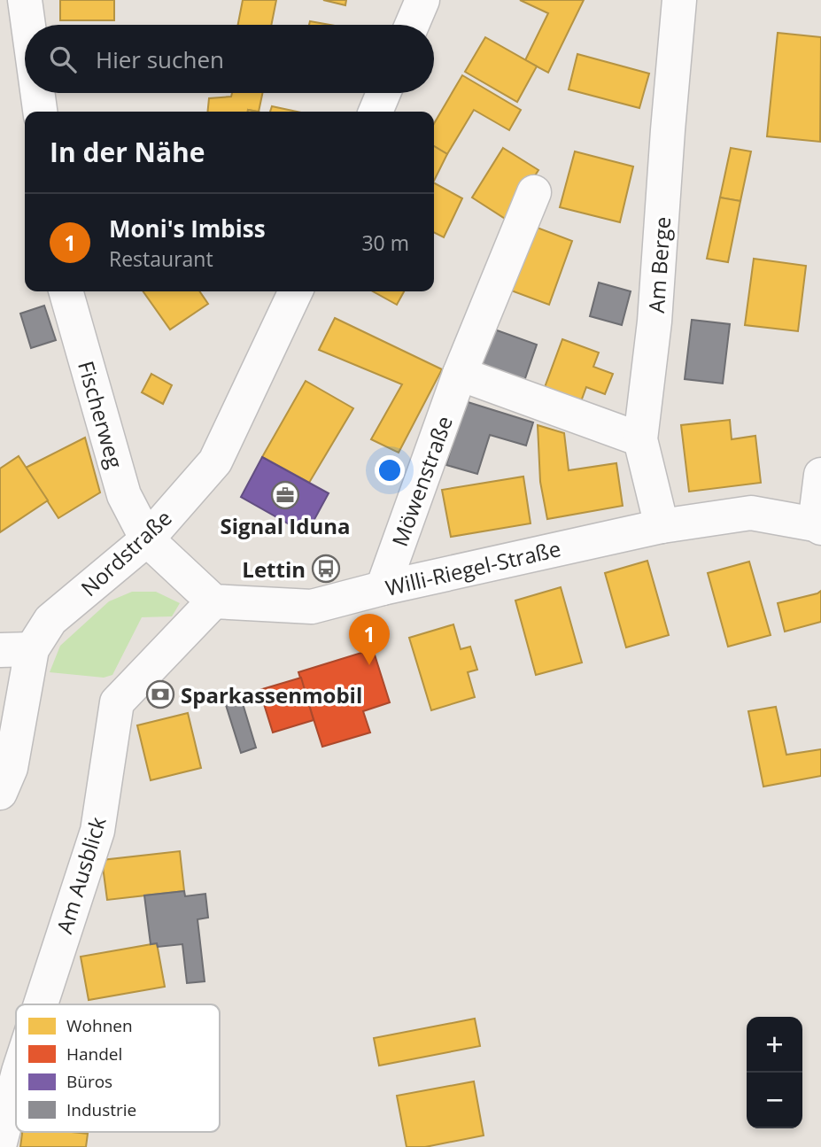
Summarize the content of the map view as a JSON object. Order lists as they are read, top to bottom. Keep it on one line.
{"streets":{"street":["Am Berge","Fischerweg","Möwenstraße","Nordstraße","Willi-Riegel-Straße","Am Ausblick"]},"crossings":[["Am Berge","Willi-Riegel-Straße"],["Fischerweg","Nordstraße"],["Möwenstraße","Willi-Riegel-Straße"],["Willi-Riegel-Straße","Am Ausblick"]],"places":{"office":["Signal Iduna"],"bus stop":["Lettin"],"bank":["Sparkassenmobil"]},"legend":["Wohnen","Handel","Büros","Industrie"],"page":{"search":"Hier suchen","heading":"In der Nähe","list":[{"mark":"1","name":"Moni's Imbiss","note":"Restaurant","value":"30 m"}],"pins":"1","map_buttons":["+","−"]}}
